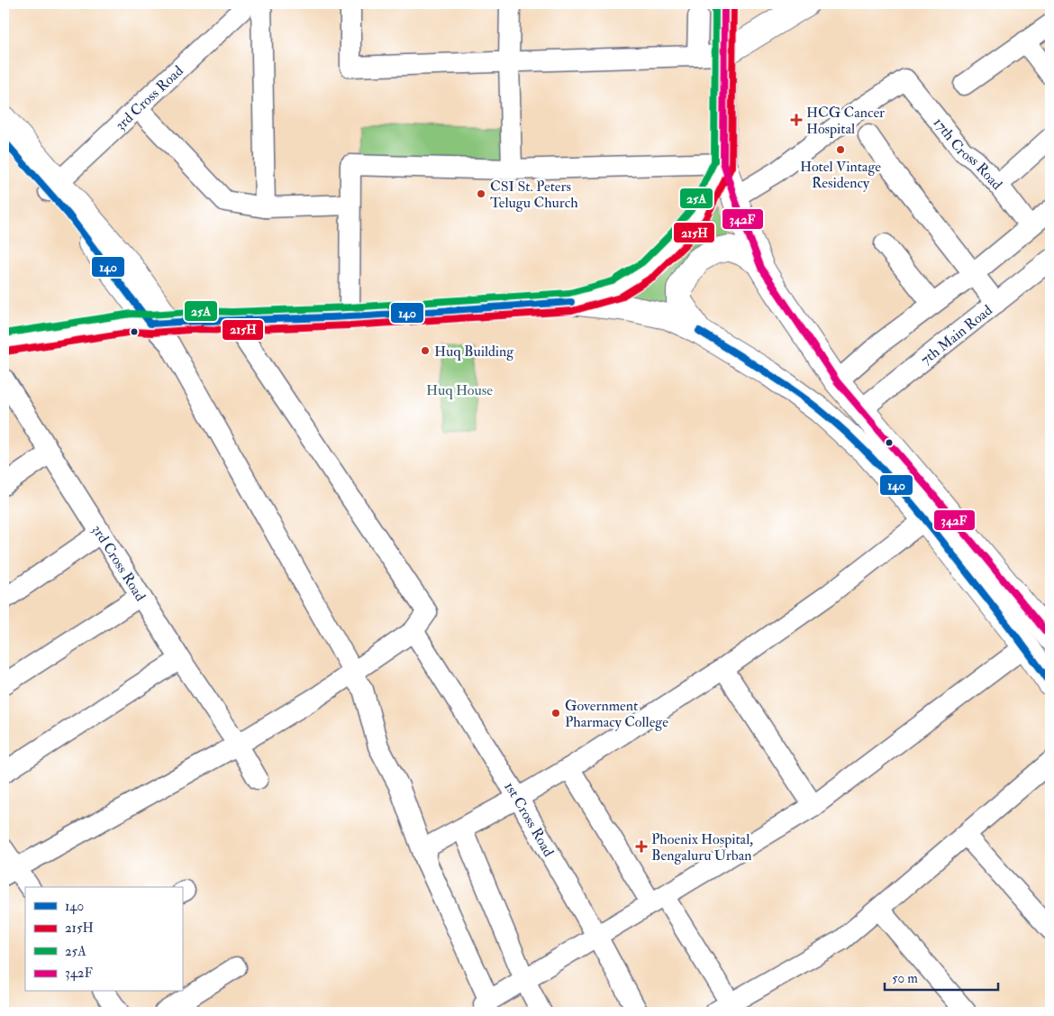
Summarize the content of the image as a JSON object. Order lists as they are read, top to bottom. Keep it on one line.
{"streets":{"street":["3rd Cross Road","17th Cross Road","7th Main Road","1st Cross Road"]},"parks":["Huq House"],"places":{"health":["HCG Cancer Hospital","Phoenix Hospital, Bengaluru Urban"],"other":["Hotel Vintage Residency","CSI St. Peters Telugu Church","Huq Building","Government Pharmacy College"]},"lines":["transit line 215H","transit line 25A","transit line 342F","transit line 140"],"legend":["140","215H","25A","342F"],"scale_bar":"50 m"}
